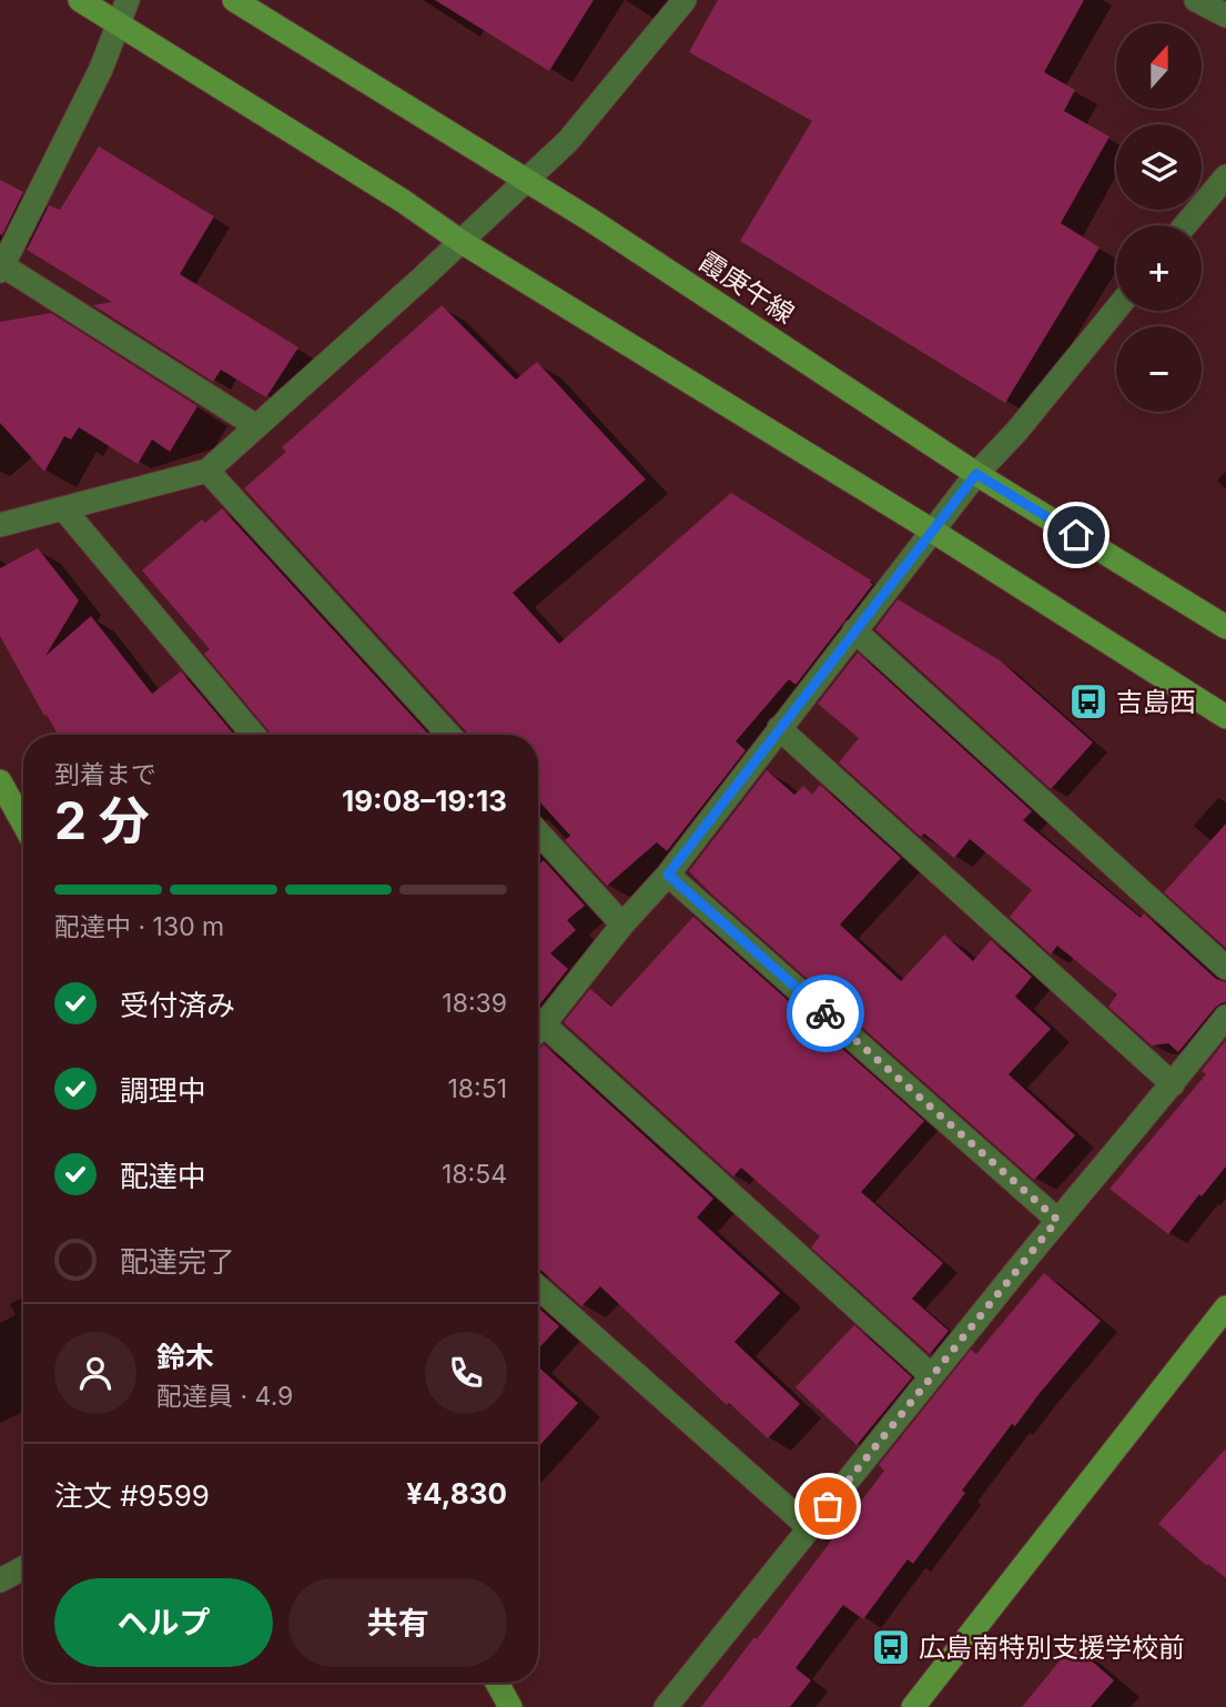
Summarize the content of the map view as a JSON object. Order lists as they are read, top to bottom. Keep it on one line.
{"streets":{"street":["霞庚午線"]},"places":{"bus stop":["吉島西","広島南特別支援学校前"]},"north":"top","page":{"map_buttons":["+","−"],"heading":["2 分","到着まで","19:08–19:13"],"panel":["鈴木","配達員 · 4.9","注文 #9599","¥4,830"],"bar":"配達中 · 130 m","list":[["受付済み","18:39"],["調理中","18:51"],["配達中","18:54"],"配達完了"],"buttons":["ヘルプ","共有"]}}
